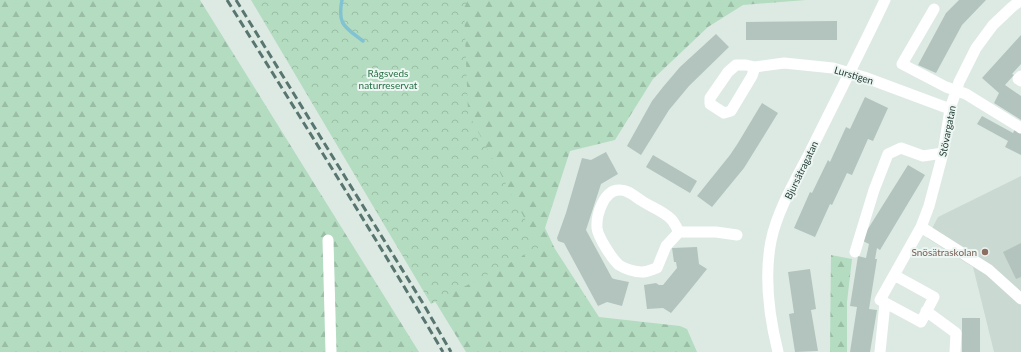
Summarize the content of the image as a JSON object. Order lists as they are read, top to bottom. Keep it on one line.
{"streets":{"street":["Lurstigen","Stövargatan","Bjursätragatan"]},"crossings":[["Lurstigen","Stövargatan"],["Lurstigen","Bjursätragatan"]],"parks":["Rågsveds naturreservat"],"places":["Snösätraskolan"]}
